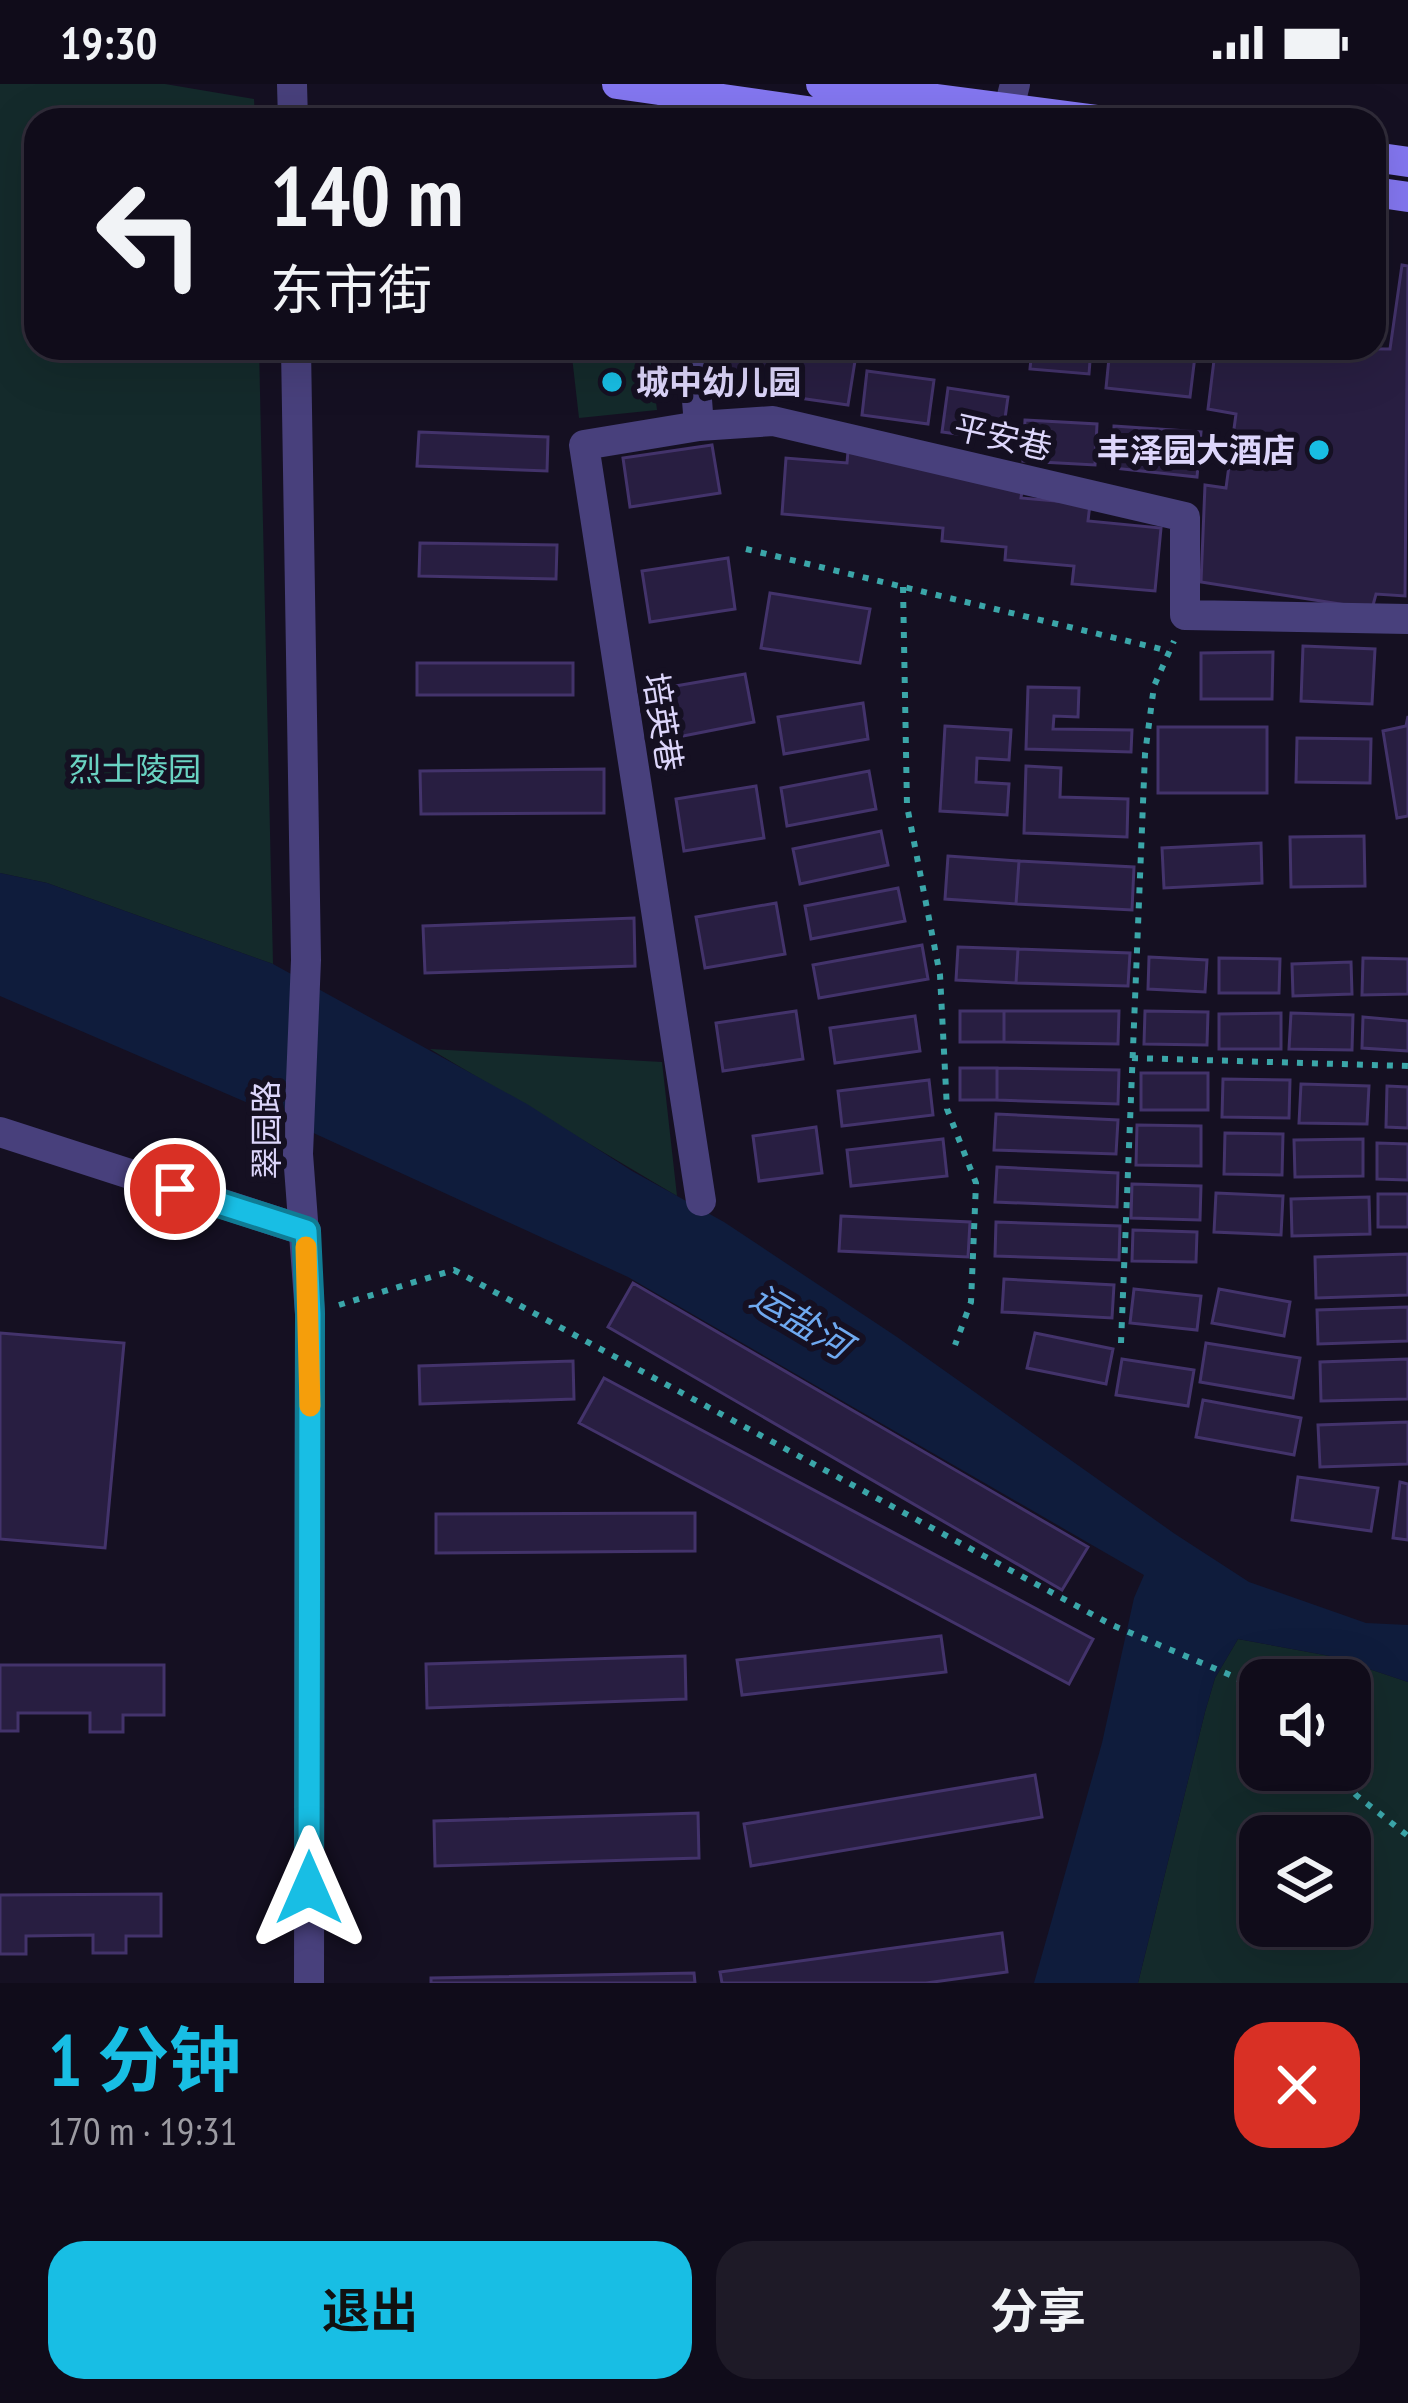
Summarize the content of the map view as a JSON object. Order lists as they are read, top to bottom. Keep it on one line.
{"streets":{"street":["平安巷","培英巷","翠园路"]},"crossings":[["平安巷","培英巷"]],"water":["运盐河"],"parks":["烈士陵园"],"places":["城中幼儿园","丰泽园大酒店"],"page":{"status":"19:30","turn":["140 m","东市街"],"heading":["1 分钟","170 m · 19:31"],"buttons":["退出","分享"]}}
